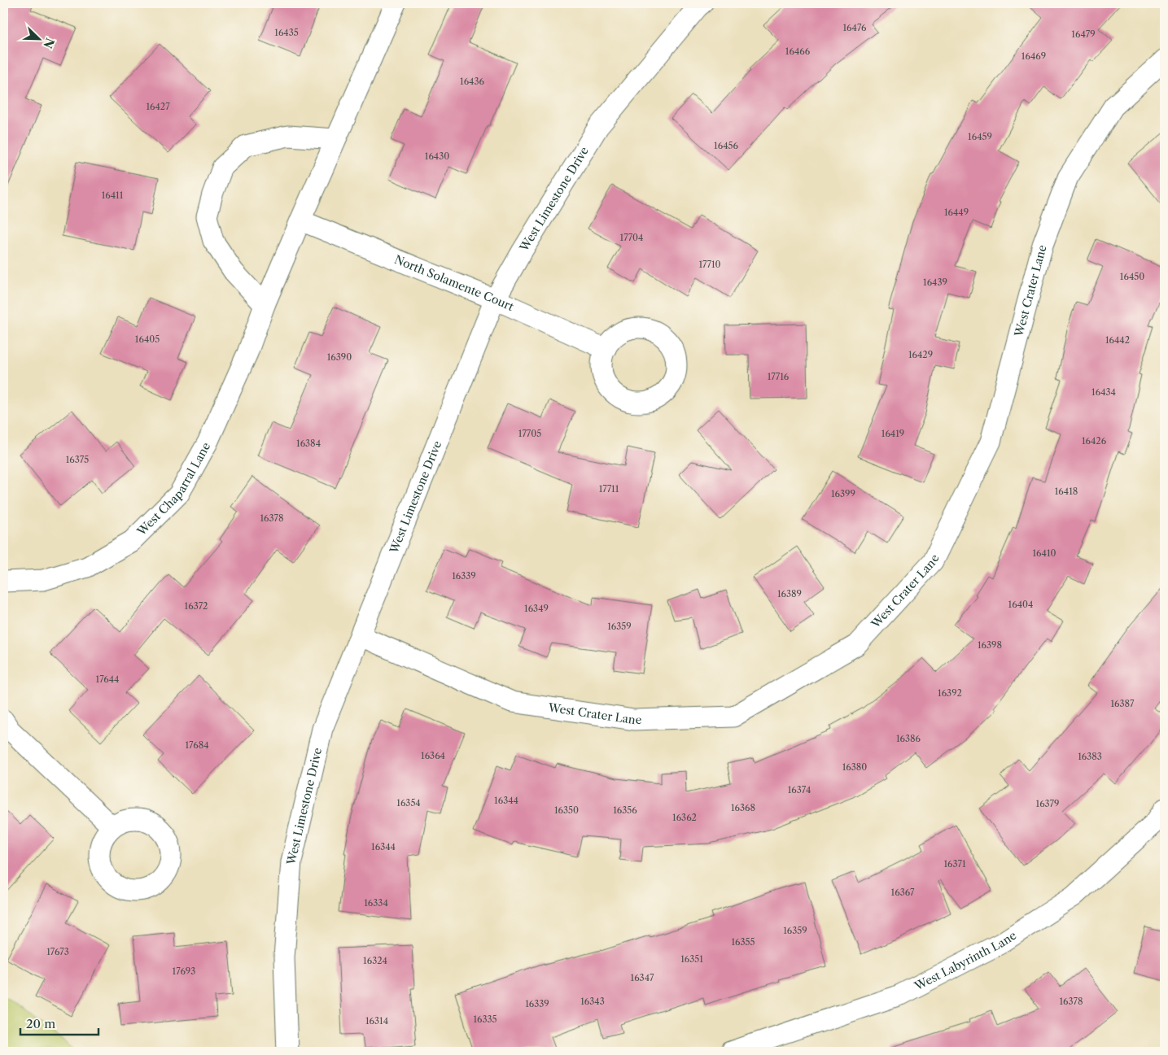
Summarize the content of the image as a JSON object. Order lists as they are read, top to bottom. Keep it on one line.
{"streets":{"street":["West Limestone Drive","North Solamente Court","West Crater Lane","West Chaparral Lane","West Labyrinth Lane"]},"crossings":[["West Limestone Drive","North Solamente Court"],["West Limestone Drive","West Crater Lane"],["North Solamente Court","West Chaparral Lane"]],"house_numbers":["16476","16435","16479","16466","16469","16436","16427","16459","16456","16430","16411","16449","17704","17710","16450","16439","16405","16442","16429","16390","17716","16434","17705","16419","16426","16384","16375","17711","16418","16399","16378","16410","16339","16389","16404","16372","16349","16359","16398","17644","16392","16387","16386","17684","16364","16383","16380","16374","16344","16354","16379","16368","16350","16356","16362","16344","16371","16367","16334","16359","16355","17673","16351","16324","17693","16347","16343","16378","16339","16335","16314"],"scale_bar":"20 m","north":"bottom right"}
